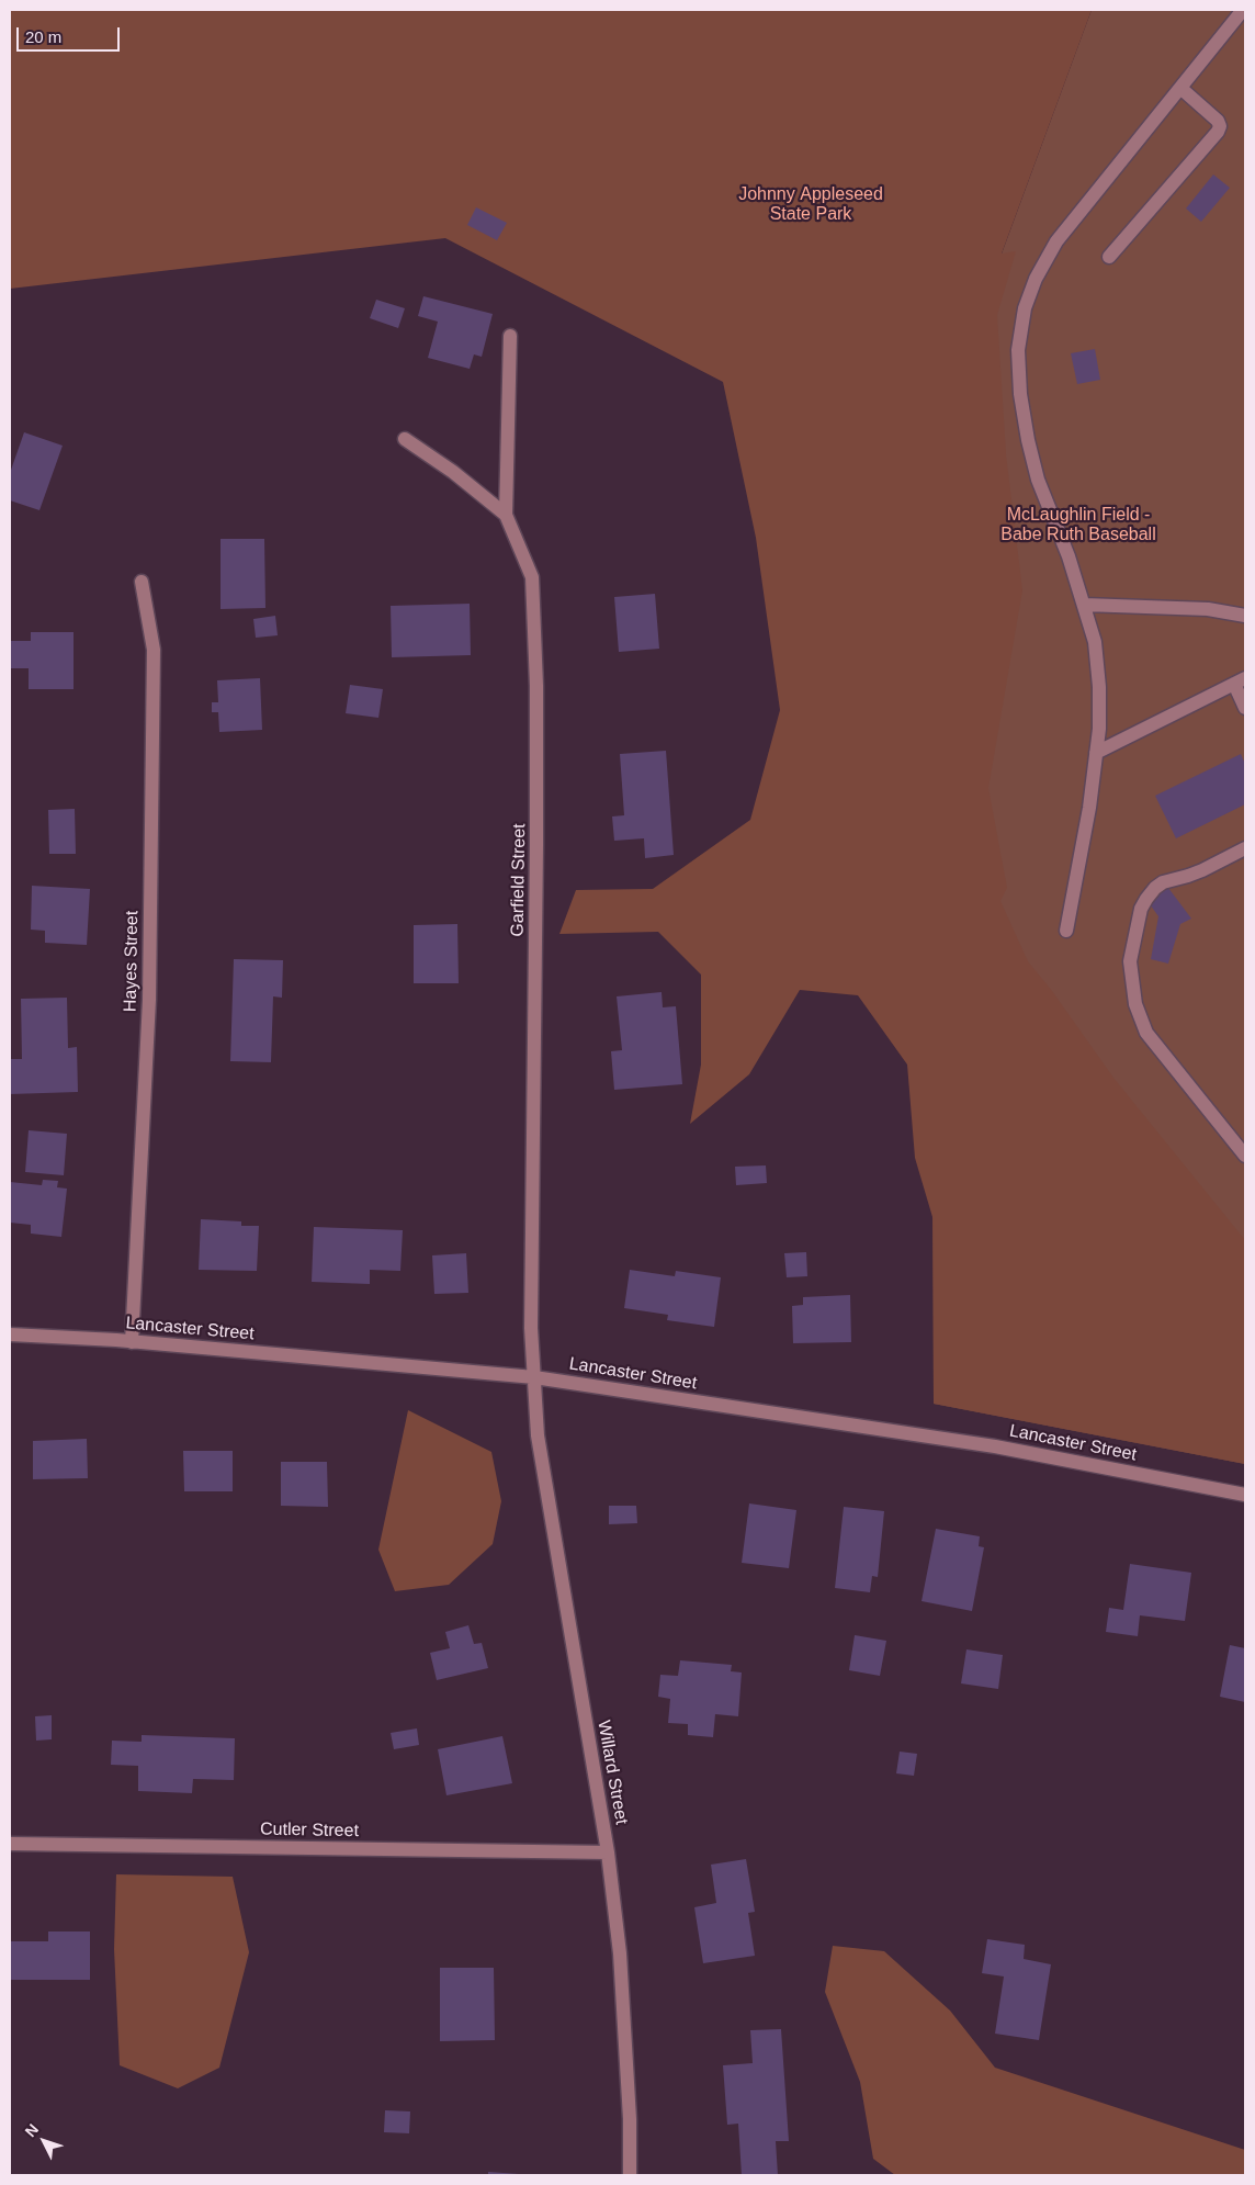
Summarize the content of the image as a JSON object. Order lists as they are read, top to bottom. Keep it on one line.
{"streets":{"street":["Garfield Street","Hayes Street","Lancaster Street","Willard Street","Cutler Street"]},"crossings":[["Garfield Street","Lancaster Street"],["Garfield Street","Willard Street"],["Hayes Street","Lancaster Street"],["Lancaster Street","Willard Street"],["Willard Street","Cutler Street"]],"parks":["Johnny Appleseed State Park","McLaughlin Field - Babe Ruth Baseball"],"scale_bar":"20 m","north":"top left"}
